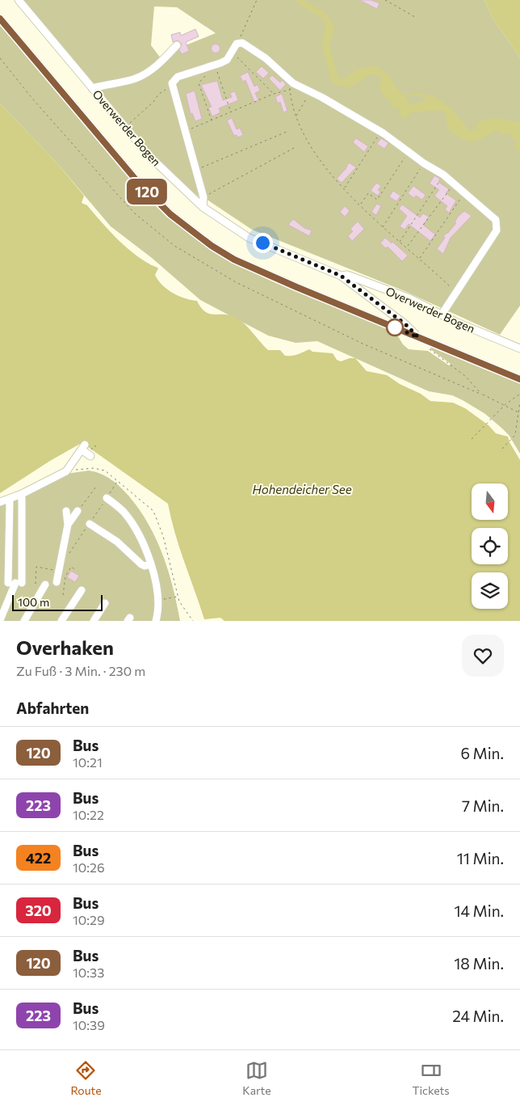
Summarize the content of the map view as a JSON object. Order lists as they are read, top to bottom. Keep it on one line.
{"streets":{"street":["Overwerder Bogen"]},"water":["Hohendeicher See"],"lines":["bus line 120"],"scale_bar":"100 m","north":"bottom","page":{"on_map":"120","scale":"100 m","heading":[["Overhaken","Zu Fuß · 3 Min. · 230 m"],"Abfahrten"],"list":[{"mark":"120","name":"Bus","note":"10:21","value":"6 Min."},{"mark":"223","name":"Bus","note":"10:22","value":"7 Min."},{"mark":"422","name":"Bus","note":"10:26","value":"11 Min."},{"mark":"320","name":"Bus","note":"10:29","value":"14 Min."},{"mark":"120","name":"Bus","note":"10:33","value":"18 Min."},{"mark":"223","name":"Bus","note":"10:39","value":"24 Min."}],"tabs":["Route","Karte","Tickets"]}}
